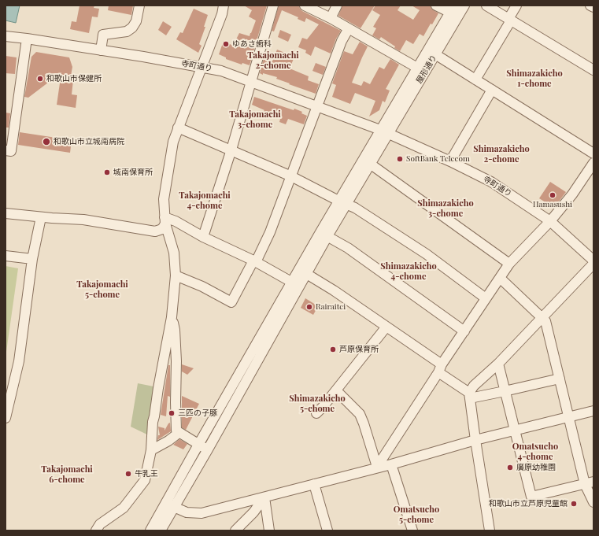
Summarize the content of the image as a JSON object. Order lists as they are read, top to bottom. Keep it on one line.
{"streets":{"street":["寺町通り","屋形通り"]},"crossings":[["寺町通り","屋形通り"]],"districts":["Takajomachi 2-chome","Shimazakicho 1-chome","Takajomachi 3-chome","Shimazakicho 2-chome","Takajomachi 4-chome","Shimazakicho 3-chome","Shimazakicho 4-chome","Takajomachi 5-chome","Shimazakicho 5-chome","Omatsucho 4-chome","Takajomachi 6-chome","Omatsucho 5-chome"],"places":["ゆあさ歯科","和歌山市保健所","和歌山市立城南病院","SoftBank Telecom","城南保育所","Hamasushi","Rairaitei","芦原保育所","三匹の子豚","廣原幼稚園","牛乳王","和歌山市立芦原児童館"]}
